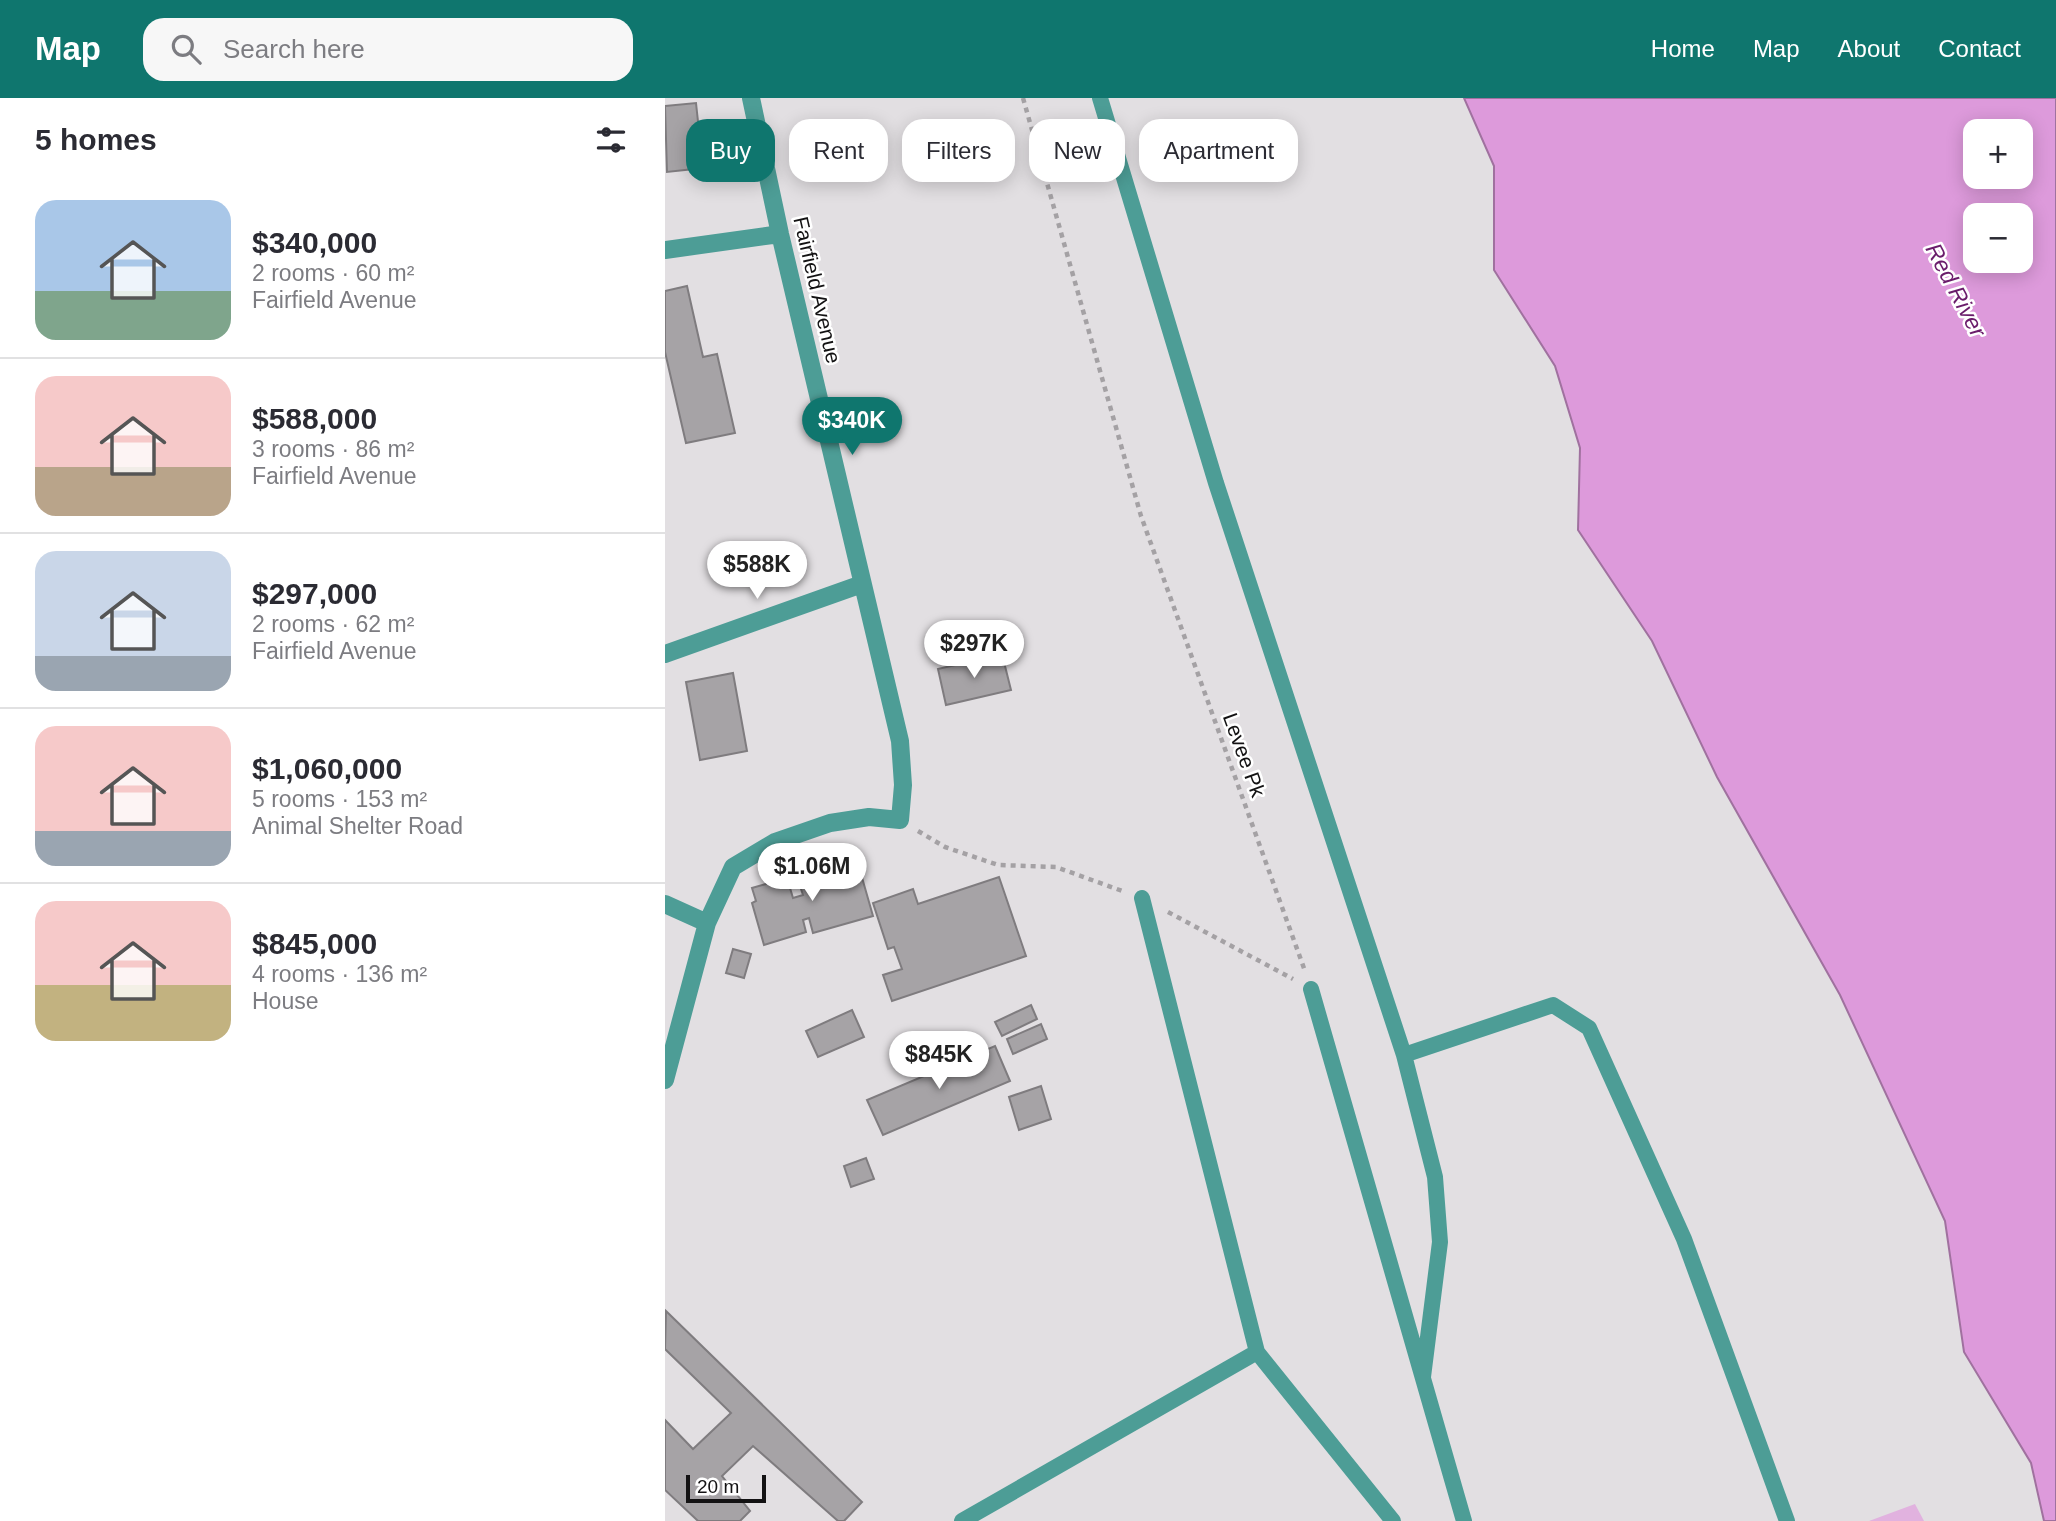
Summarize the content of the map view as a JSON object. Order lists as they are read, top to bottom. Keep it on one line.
{"streets":{"street":["Fairfield Avenue"],"path":["Levee Pk"]},"water":["Red River"],"scale_bar":"20 m","page":{"header":"Map","search":"Search here","nav":["Home","Map","About","Contact"],"heading":"5 homes","map_buttons":["+","−"],"chip":["Buy","Rent","Filters","New","Apartment"],"list":[{"name":"$340,000","note":"2 rooms · 60 m² · Fairfield Avenue"},{"name":"$588,000","note":"3 rooms · 86 m² · Fairfield Avenue"},{"name":"$297,000","note":"2 rooms · 62 m² · Fairfield Avenue"},{"name":"$1,060,000","note":"5 rooms · 153 m² · Animal Shelter Road"},{"name":"$845,000","note":"4 rooms · 136 m² · House"}],"price":["$340K","$588K","$297K","$1.06M","$845K"],"scale":"20 m"}}
